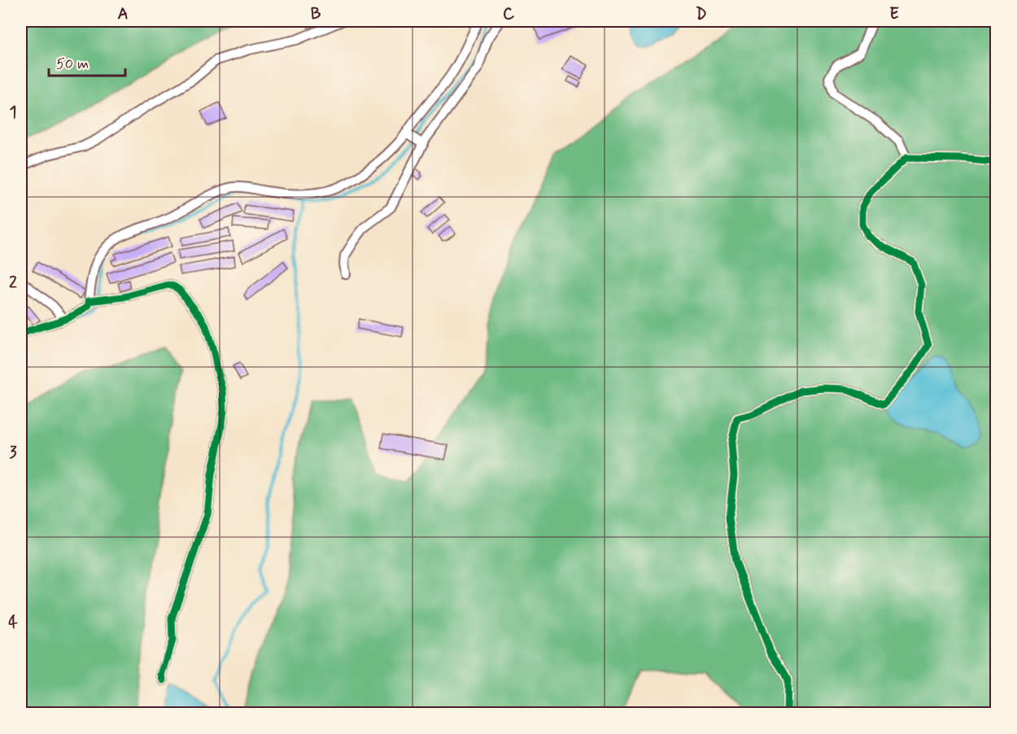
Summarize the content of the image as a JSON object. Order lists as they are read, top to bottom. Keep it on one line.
{"scale_bar":"50 m","grid":{"columns":["A","B","C","D","E"],"rows":["1","2","3","4"]}}
